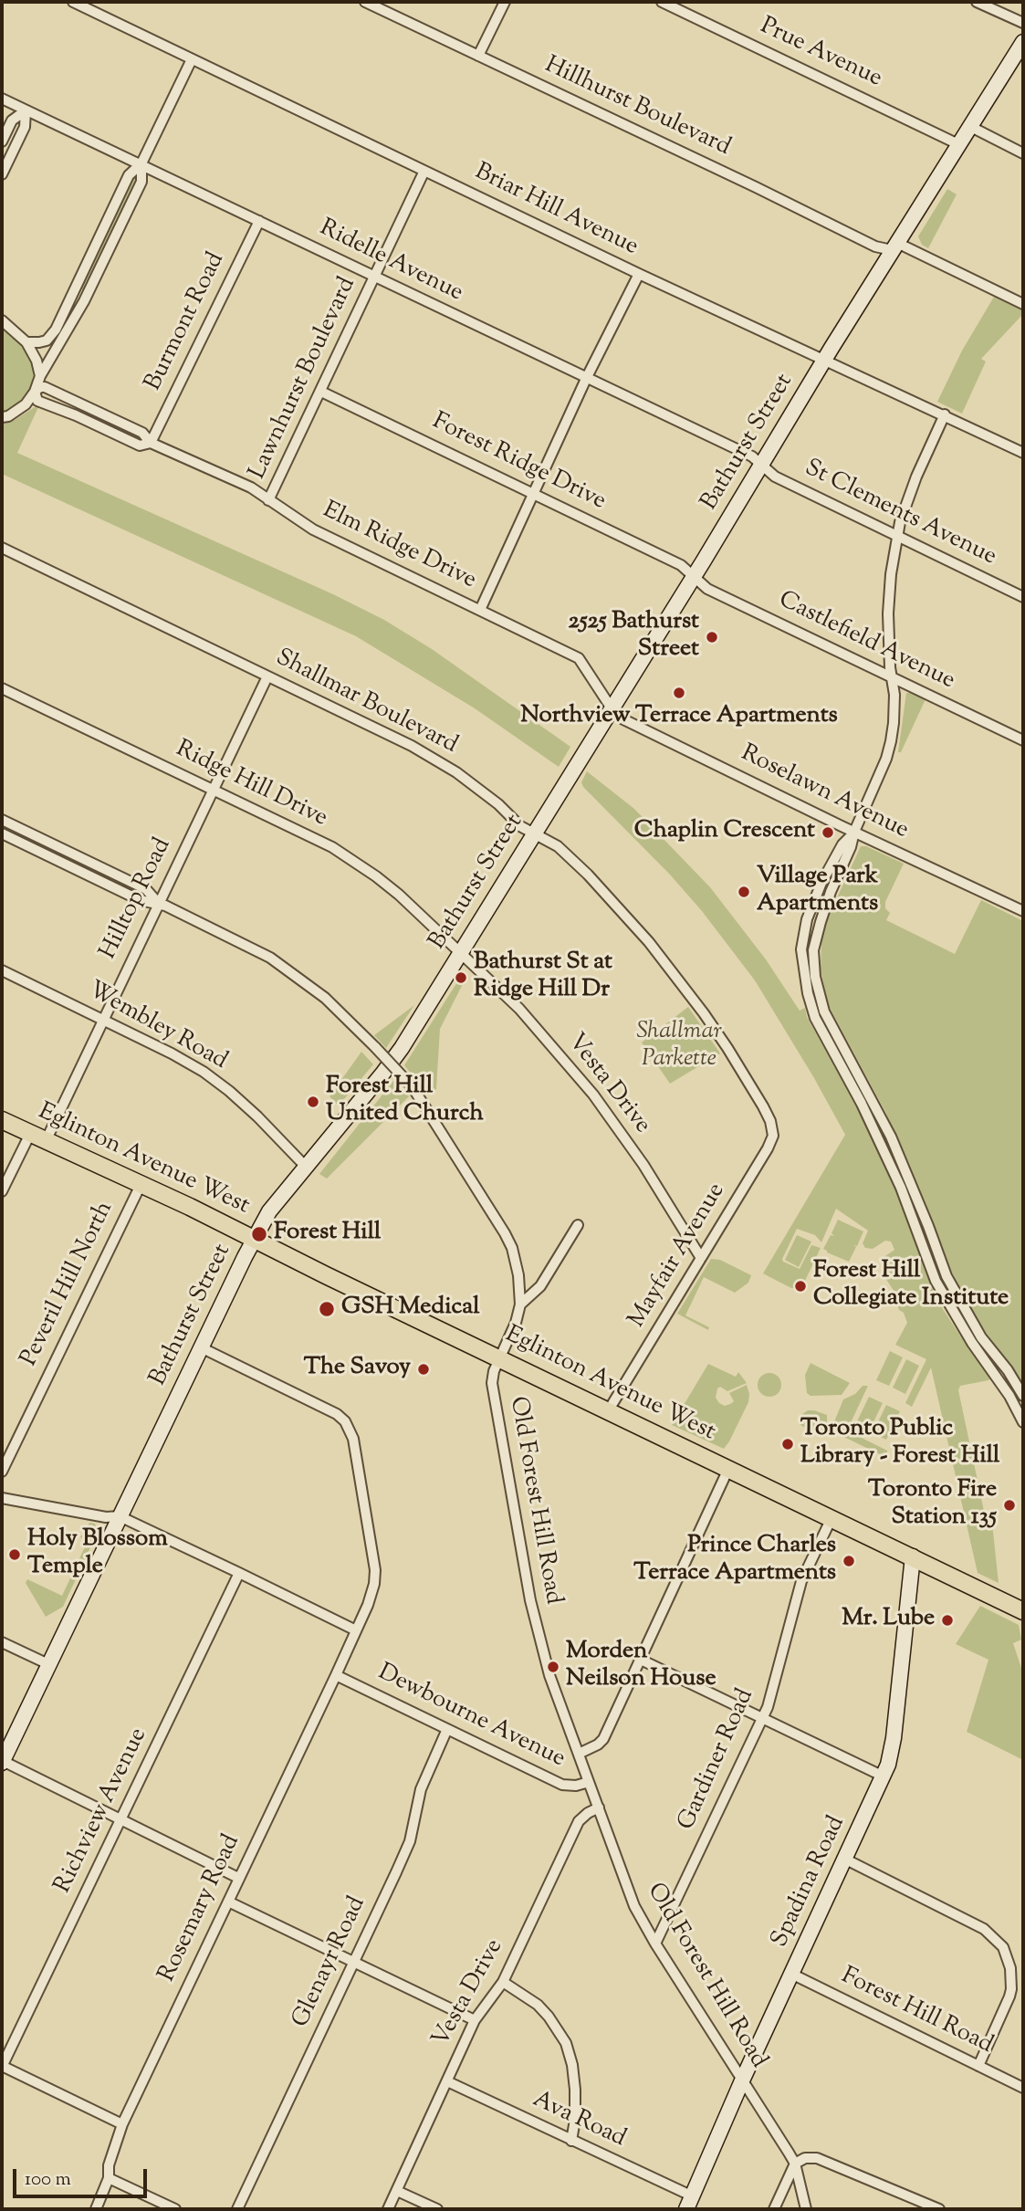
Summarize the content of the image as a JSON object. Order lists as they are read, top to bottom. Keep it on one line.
{"streets":{"main road":["Bathurst Street","Eglinton Avenue West","Spadina Road"],"street":["Prue Avenue","Hillhurst Boulevard","Briar Hill Avenue","Ridelle Avenue","Burmont Road","Lawnhurst Boulevard","Forest Ridge Drive","St Clements Avenue","Elm Ridge Drive","Castlefield Avenue","Shallmar Boulevard","Ridge Hill Drive","Roselawn Avenue","Hilltop Road","Wembley Road","Vesta Drive","Mayfair Avenue","Peveril Hill North","Old Forest Hill Road","Dewbourne Avenue","Gardiner Road","Richview Avenue","Rosemary Road","Glenayr Road","Forest Hill Road","Ava Road"]},"crossings":[["Prue Avenue","Bathurst Street"],["Hillhurst Boulevard","Bathurst Street"],["Briar Hill Avenue","Lawnhurst Boulevard"],["Briar Hill Avenue","Bathurst Street"],["Ridelle Avenue","Burmont Road"],["Ridelle Avenue","Lawnhurst Boulevard"],["Ridelle Avenue","Bathurst Street"],["Ridelle Avenue","St Clements Avenue"],["Burmont Road","Elm Ridge Drive"],["Lawnhurst Boulevard","Forest Ridge Drive"],["Lawnhurst Boulevard","Elm Ridge Drive"],["Bathurst Street","Forest Ridge Drive"],["Bathurst Street","St Clements Avenue"],["Bathurst Street","Elm Ridge Drive"],["Bathurst Street","Castlefield Avenue"],["Bathurst Street","Shallmar Boulevard"],["Bathurst Street","Ridge Hill Drive"],["Bathurst Street","Roselawn Avenue"],["Bathurst Street","Wembley Road"],["Bathurst Street","Vesta Drive"],["Bathurst Street","Eglinton Avenue West"],["Bathurst Street","Rosemary Road"],["Forest Ridge Drive","Castlefield Avenue"],["Elm Ridge Drive","Roselawn Avenue"],["Shallmar Boulevard","Hilltop Road"],["Shallmar Boulevard","Mayfair Avenue"],["Ridge Hill Drive","Hilltop Road"],["Ridge Hill Drive","Vesta Drive"],["Hilltop Road","Wembley Road"],["Hilltop Road","Eglinton Avenue West"],["Hilltop Road","Old Forest Hill Road"],["Vesta Drive","Mayfair Avenue"],["Vesta Drive","Old Forest Hill Road"],["Vesta Drive","Ava Road"],["Eglinton Avenue West","Mayfair Avenue"],["Eglinton Avenue West","Peveril Hill North"],["Eglinton Avenue West","Old Forest Hill Road"],["Eglinton Avenue West","Gardiner Road"],["Eglinton Avenue West","Spadina Road"],["Old Forest Hill Road","Dewbourne Avenue"],["Old Forest Hill Road","Gardiner Road"],["Old Forest Hill Road","Spadina Road"],["Dewbourne Avenue","Rosemary Road"],["Dewbourne Avenue","Glenayr Road"],["Spadina Road","Forest Hill Road"],["Spadina Road","Ava Road"]],"parks":["Shallmar Parkette"],"places":["2525 Bathurst Street","Northview Terrace Apartments","Chaplin Crescent","Village Park Apartments","Bathurst St at Ridge Hill Dr","Forest Hill United Church","Forest Hill","Forest Hill Collegiate Institute","GSH Medical","The Savoy","Toronto Public Library - Forest Hill","Toronto Fire Station 135","Holy Blossom Temple","Prince Charles Terrace Apartments","Mr. Lube","Morden Neilson House"],"scale_bar":"100 m"}
